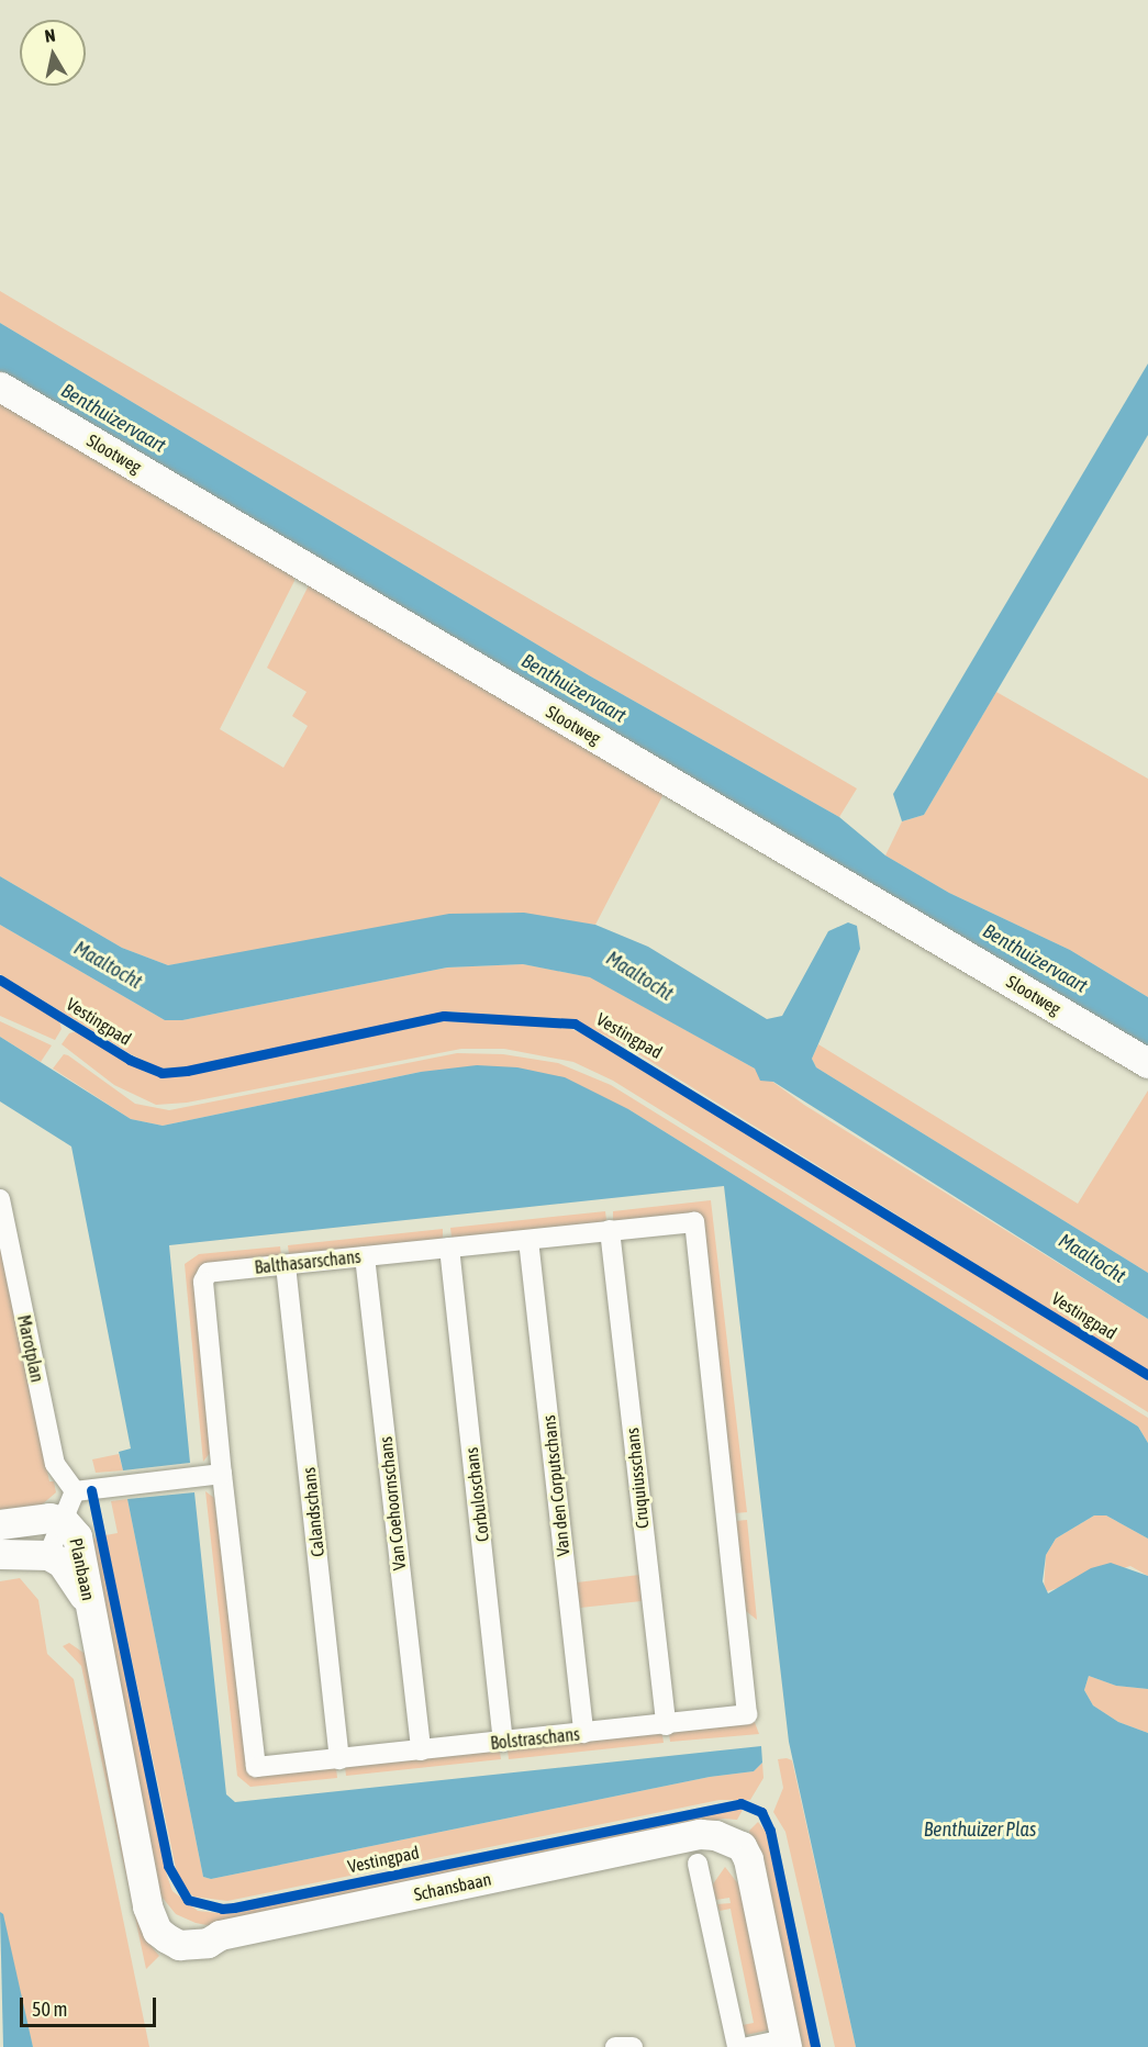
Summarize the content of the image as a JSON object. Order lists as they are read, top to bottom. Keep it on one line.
{"streets":{"street":["Slootweg","Balthasarschans","Marotplan","Cruquiusschans","Van den Corputschans","Corbuloschans","Van Coehoornschans","Calandschans","Planbaan","Bolstraschans","Schansbaan"],"cycle path":["Vestingpad"]},"crossings":[["Balthasarschans","Cruquiusschans"],["Balthasarschans","Van den Corputschans"],["Balthasarschans","Corbuloschans"],["Balthasarschans","Van Coehoornschans"],["Balthasarschans","Calandschans"],["Balthasarschans","Bolstraschans"],["Cruquiusschans","Bolstraschans"],["Van den Corputschans","Bolstraschans"],["Corbuloschans","Bolstraschans"],["Van Coehoornschans","Bolstraschans"],["Calandschans","Bolstraschans"],["Planbaan","Schansbaan"]],"water":["Benthuizervaart","Maaltocht","Benthuizer Plas"],"scale_bar":"50 m","north":"top"}
